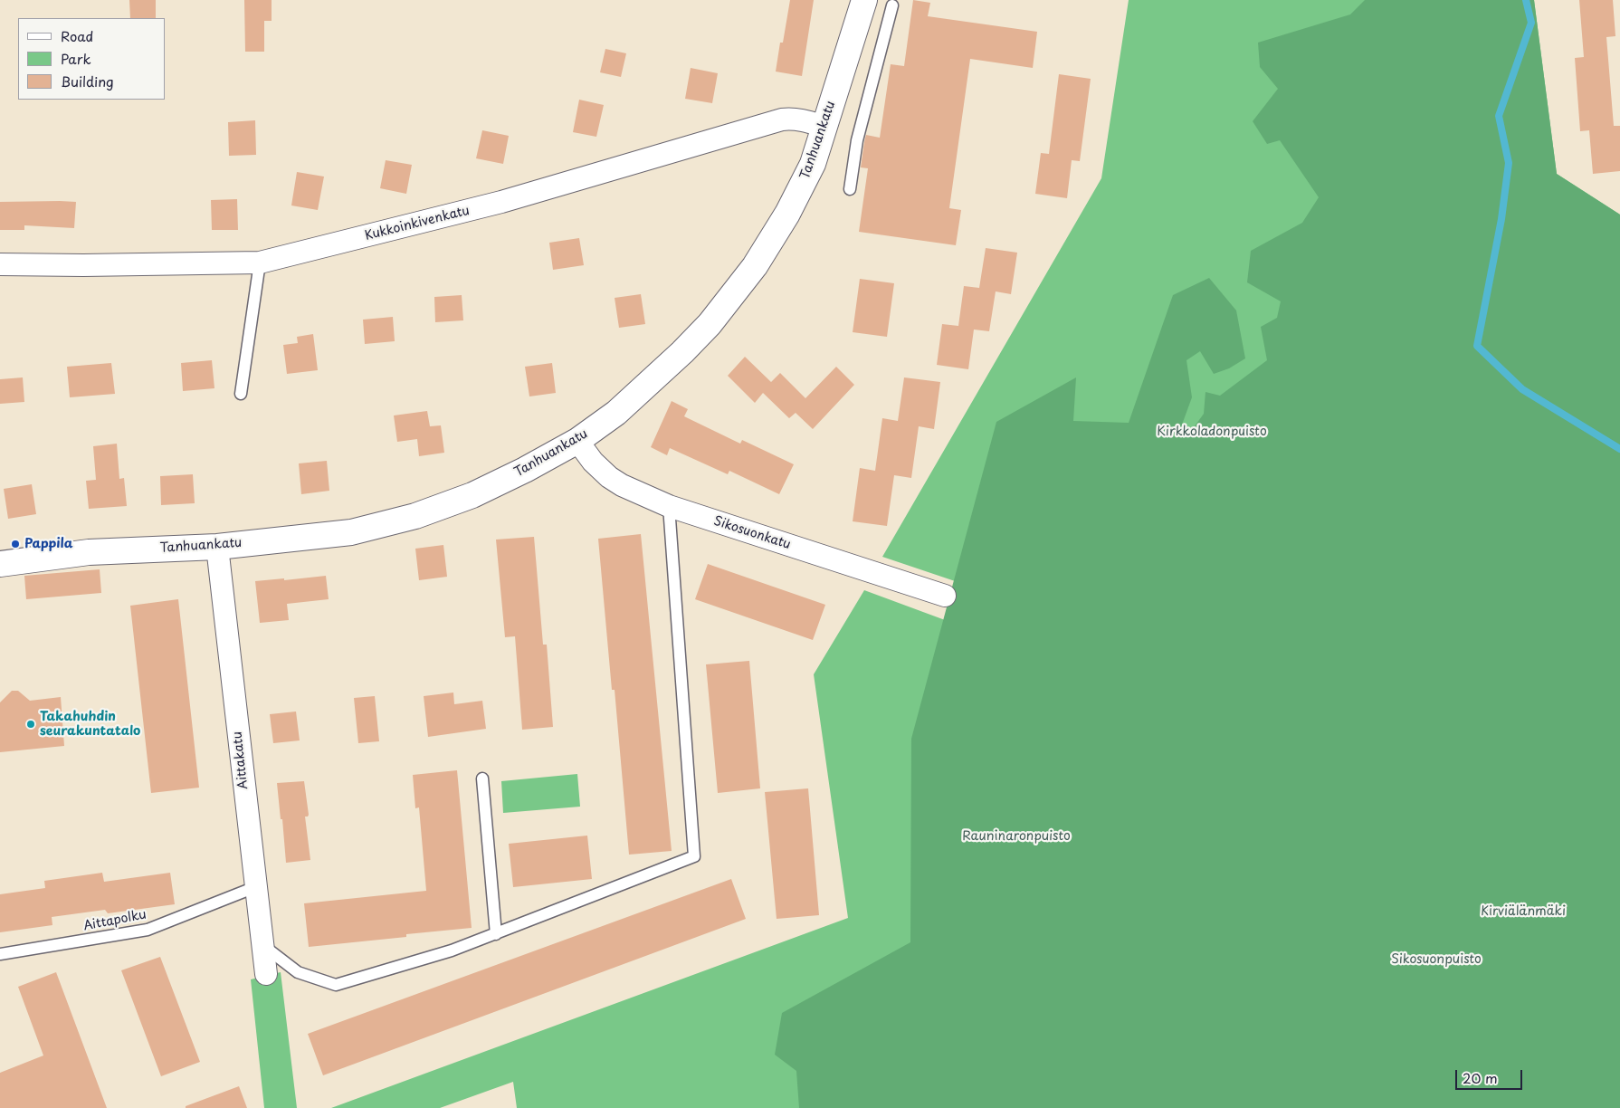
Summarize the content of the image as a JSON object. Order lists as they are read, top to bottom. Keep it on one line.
{"streets":{"street":["Tanhuankatu","Kukkoinkivenkatu","Sikosuonkatu","Aittakatu"],"lane":["Aittapolku"]},"crossings":[["Tanhuankatu","Kukkoinkivenkatu"],["Tanhuankatu","Sikosuonkatu"],["Tanhuankatu","Aittakatu"],["Aittakatu","Aittapolku"]],"parks":["Kirkkoladonpuisto","Rauninaronpuisto","Kirviälänmäki","Sikosuonpuisto"],"places":["Pappila","Takahuhdin seurakuntatalo"],"legend":["Road","Park","Building"],"scale_bar":"20 m"}
